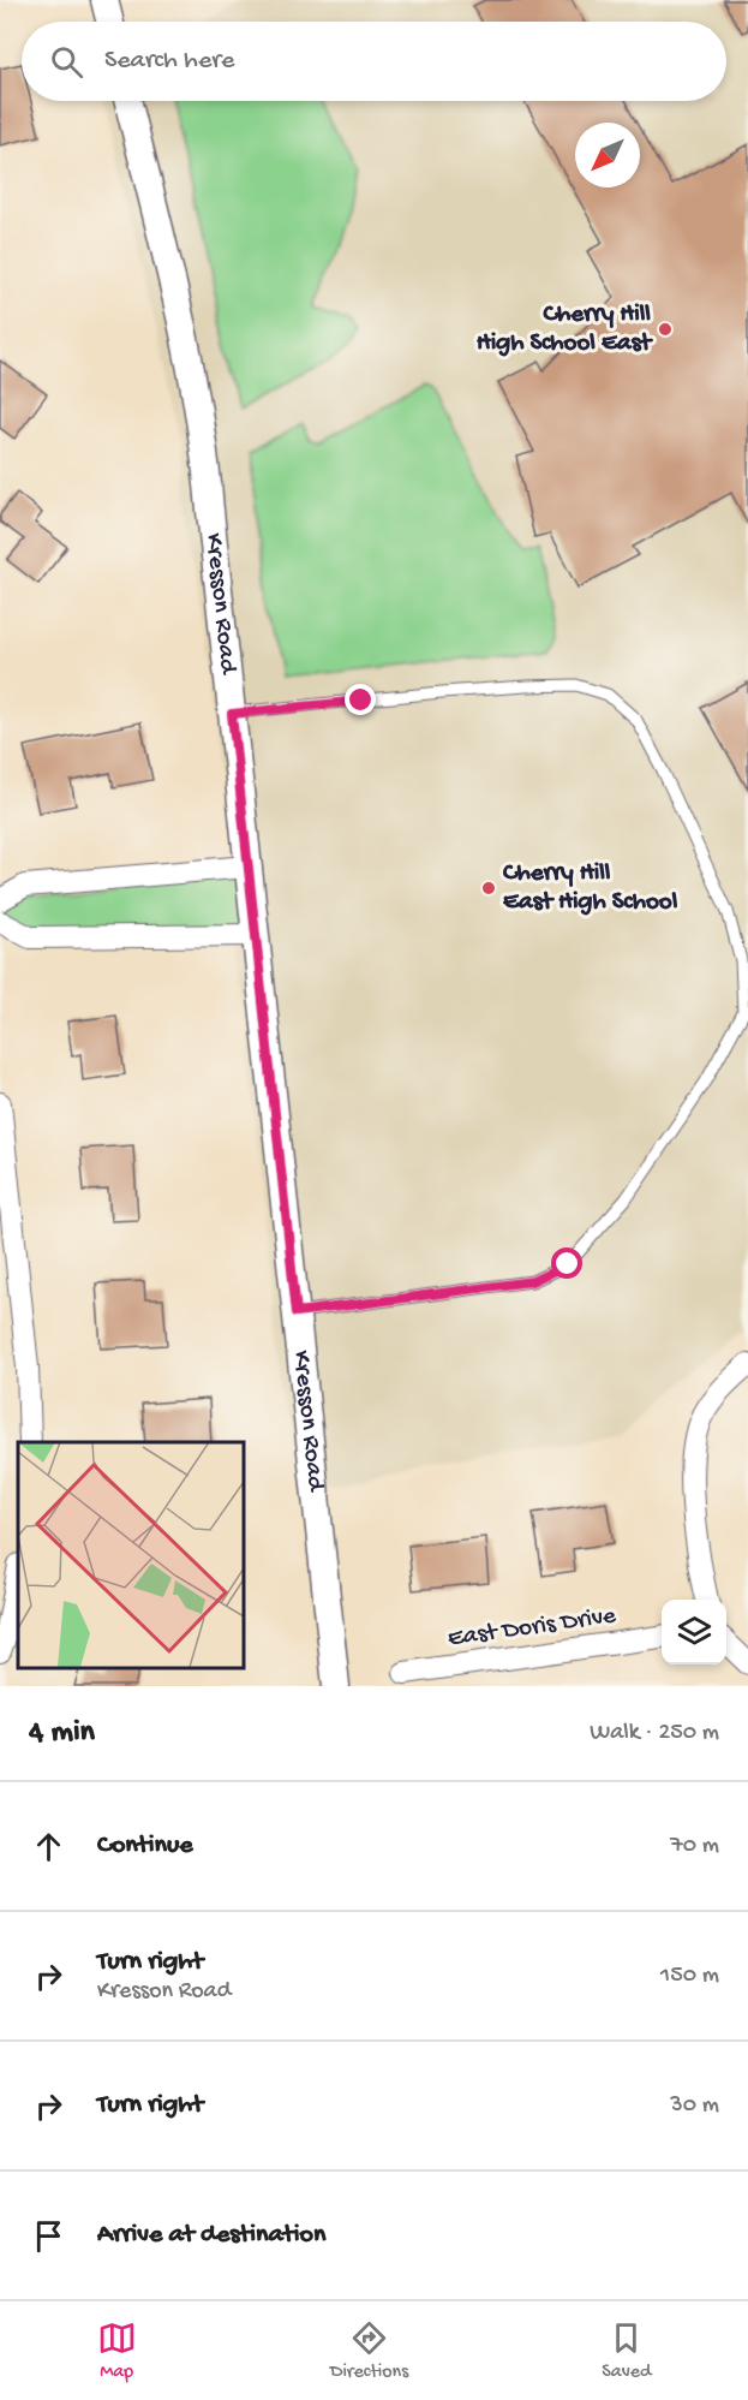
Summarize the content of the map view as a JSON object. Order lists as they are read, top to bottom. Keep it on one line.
{"streets":{"street":["Kresson Road","East Doris Drive"]},"places":["Cherry Hill High School East","Cherry Hill East High School"],"north":"bottom left","page":{"search":"Search here","heading":["4 min","Walk · 250 m"],"list":[["Continue","70 m"],["Turn right","Kresson Road","150 m"],["Turn right","30 m"],"Arrive at destination"],"nav":["Map","Directions","Saved"]}}
